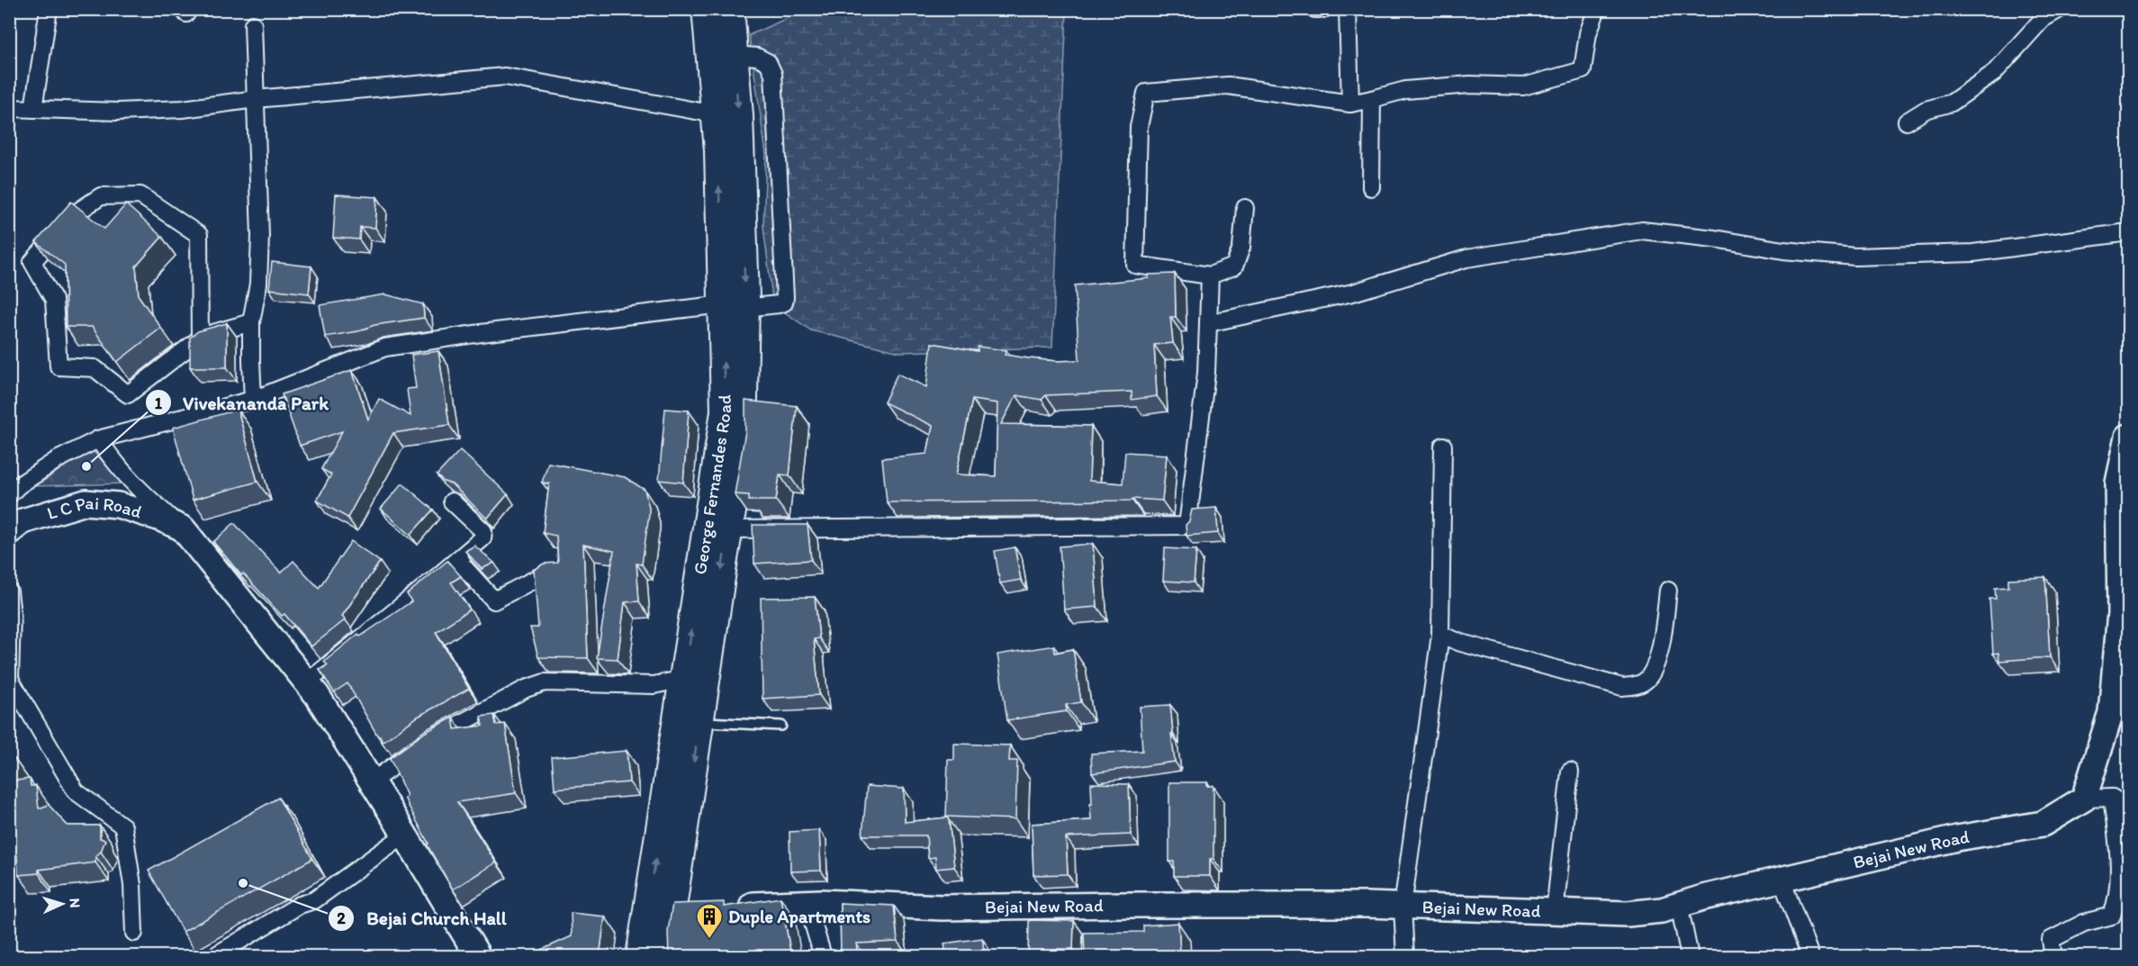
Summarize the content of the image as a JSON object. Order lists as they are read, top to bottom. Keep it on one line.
{"streets":{"main road":["George Fernandes Road"],"street":["L C Pai Road","Bejai New Road"]},"places":{"other":["Vivekananda Park","Bejai Church Hall"],"building":["Duple Apartments"]},"north":"right"}
